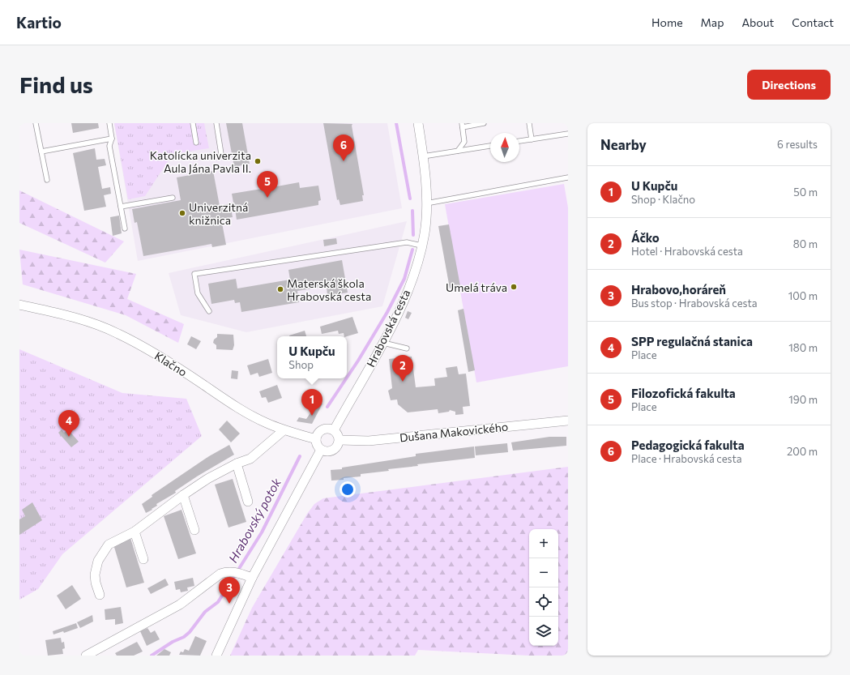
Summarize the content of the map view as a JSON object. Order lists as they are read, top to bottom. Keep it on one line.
{"streets":{"street":["Hrabovská cesta","Klačno","Dušana Makovického"]},"crossings":[["Hrabovská cesta","Klačno"],["Hrabovská cesta","Dušana Makovického"],["Klačno","Dušana Makovického"]],"water":["Hrabovský potok"],"places":["Katolícka univerzita Aula Jána Pavla II.","Univerzitná knižnica","Umelá tráva","Materská škola Hrabovská cesta"],"north":"top","page":{"header":"Kartio","nav":["Home","Map","About","Contact"],"buttons":"Directions","title":"Find us","heading":["Nearby","6 results"],"pins":["6","5","2","1","4","3"],"list":[{"mark":"1","name":"U Kupču","note":"Shop · Klačno","value":"50 m"},{"mark":"2","name":"Áčko","note":"Hotel · Hrabovská cesta","value":"80 m"},{"mark":"3","name":"Hrabovo,horáreň","note":"Bus stop · Hrabovská cesta","value":"100 m"},{"mark":"4","name":"SPP regulačná stanica","note":"Place","value":"180 m"},{"mark":"5","name":"Filozofická fakulta","note":"Place","value":"190 m"},{"mark":"6","name":"Pedagogická fakulta","note":"Place · Hrabovská cesta","value":"200 m"}],"popup":["U Kupču","Shop"],"map_buttons":["+","−"]}}
